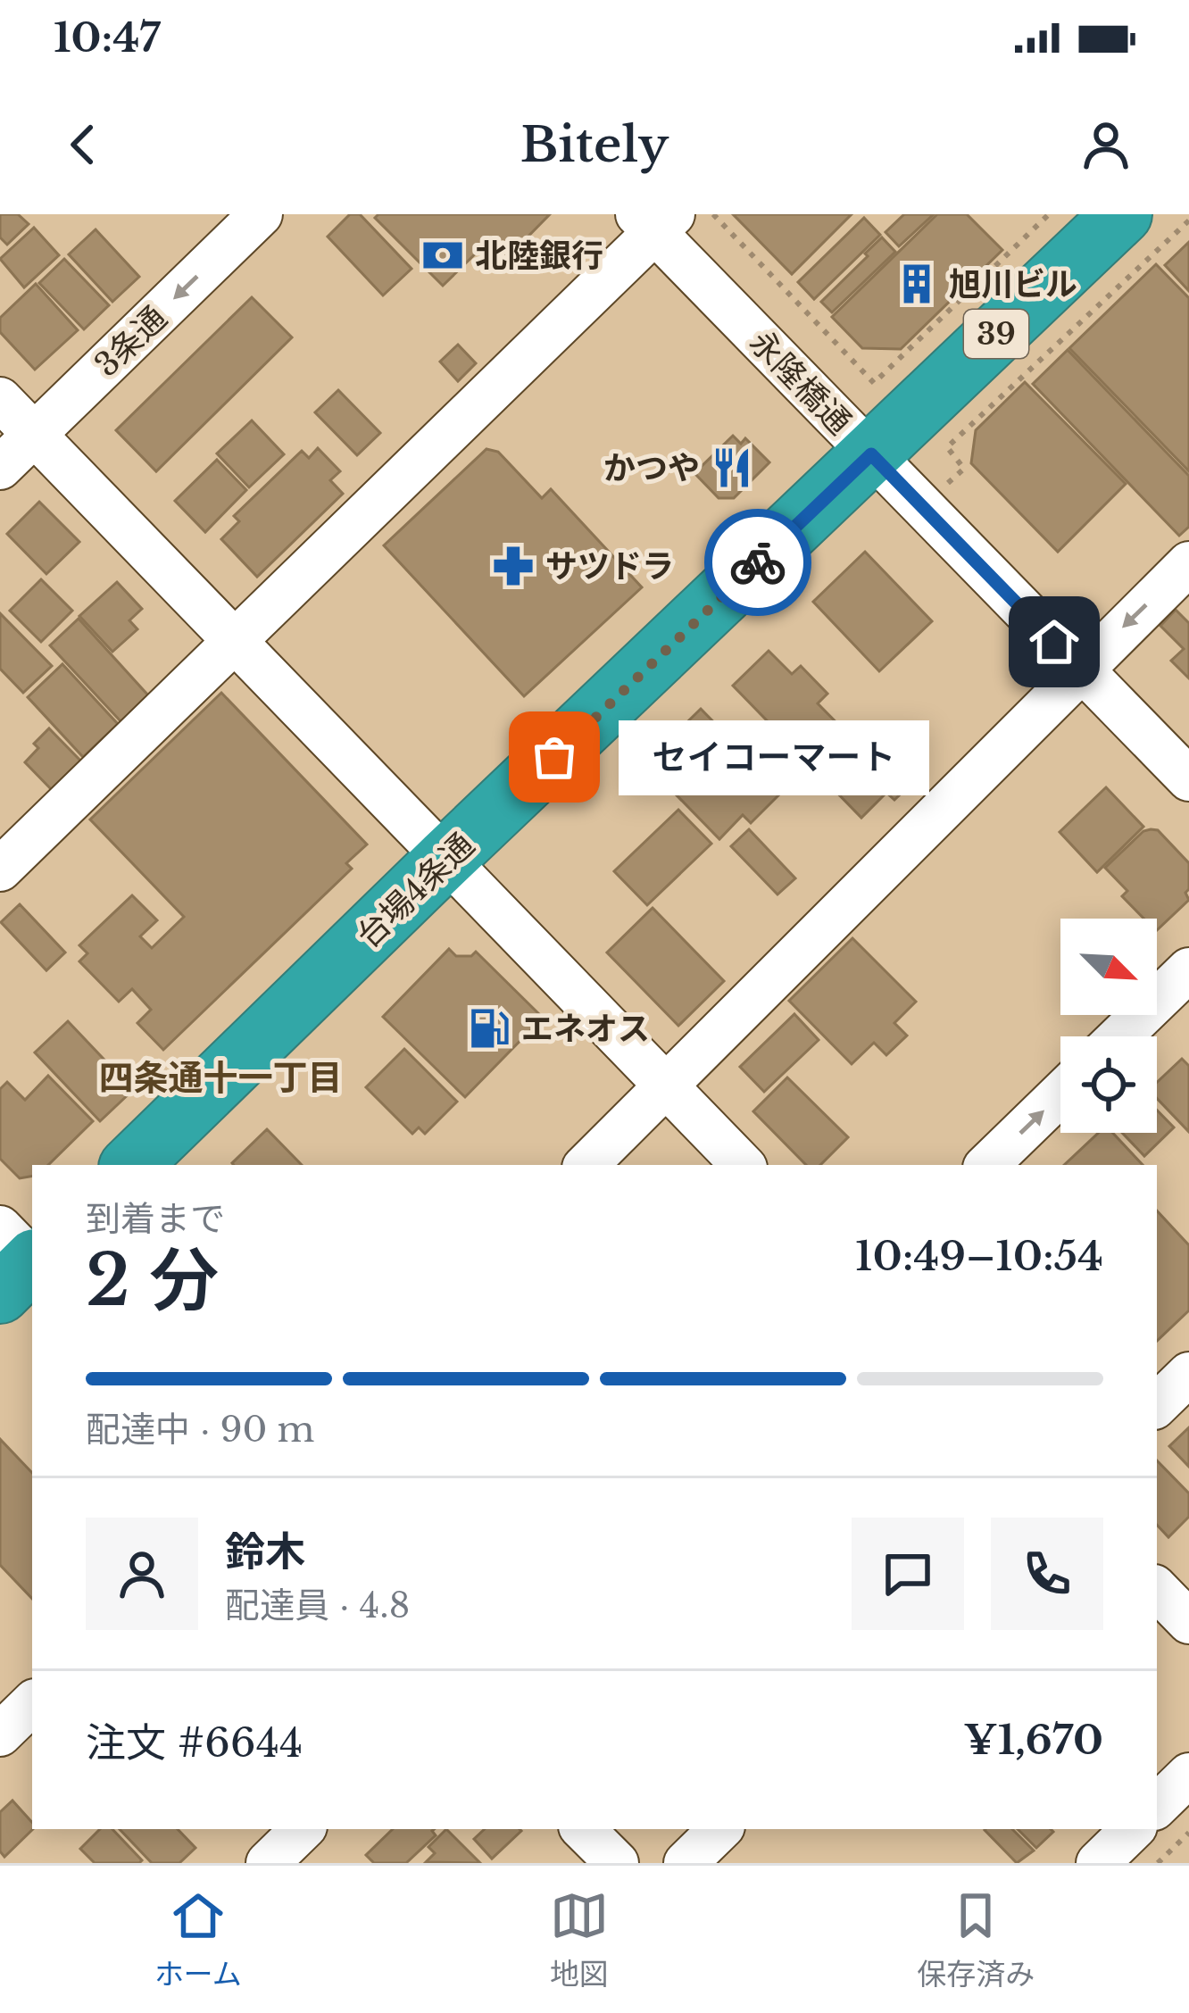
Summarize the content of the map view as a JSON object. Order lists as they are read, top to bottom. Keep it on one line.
{"streets":{"highway":["39","台場4条通"],"street":["3条通","永隆橋通"]},"crossings":[["永隆橋通","台場4条通"]],"districts":["四条通十一丁目"],"places":{"bank":["北陸銀行"],"building":["旭川ビル"],"restaurant":["かつや"],"pharmacy":["サツドラ"],"other":["セイコーマート"],"fuel station":["エネオス"]},"north":"bottom right","page":{"status":"10:47","header":"Bitely","bubble":"セイコーマート","heading":["2 分","到着まで","10:49–10:54"],"panel":["鈴木","配達員 · 4.8","注文 #6644","¥1,670"],"bar":"配達中 · 90 m","tabs":["ホーム","地図","保存済み"]}}
